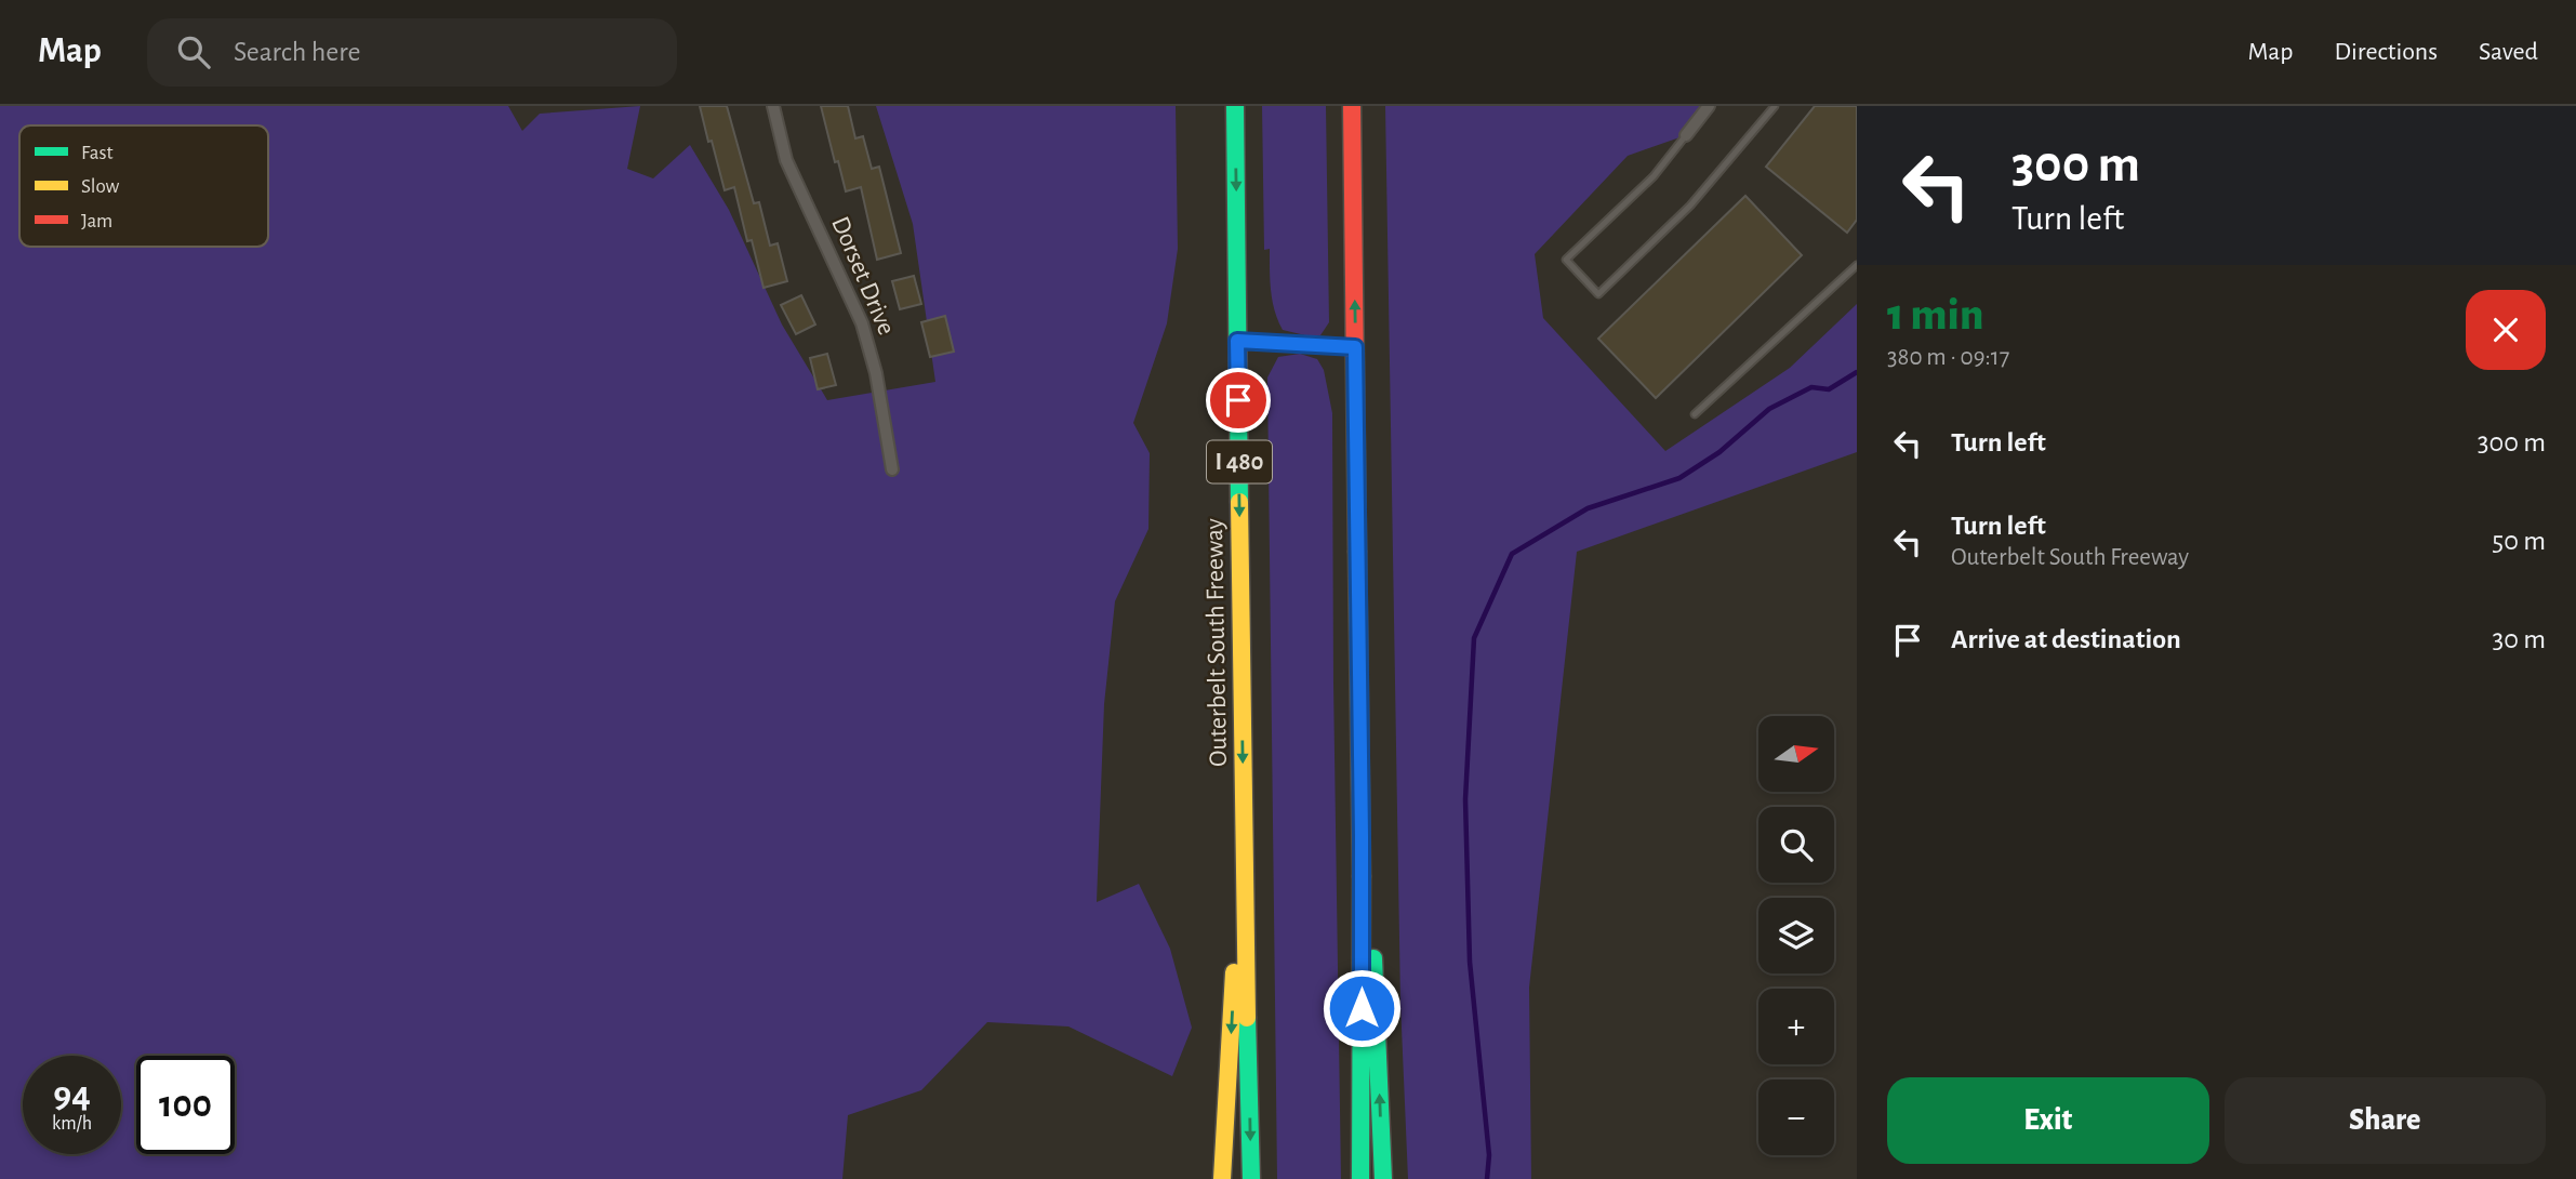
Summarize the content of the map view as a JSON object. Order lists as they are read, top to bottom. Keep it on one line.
{"streets":{"highway":["I 480","Outerbelt South Freeway"],"street":["Dorset Drive"]},"legend":["Fast","Slow","Jam"],"north":"right","page":{"header":"Map","search":"Search here","nav":["Map","Directions","Saved"],"turn":["300 m","Turn left"],"heading":["1 min","380 m · 09:17"],"list":[{"name":"Turn left","value":"300 m"},{"name":"Turn left","note":"Outerbelt South Freeway","value":"50 m"},{"name":"Arrive at destination","value":"30 m"}],"map_buttons":["+","−"],"speed":"94 km/h","limit":"100","buttons":["Exit","Share"]}}
